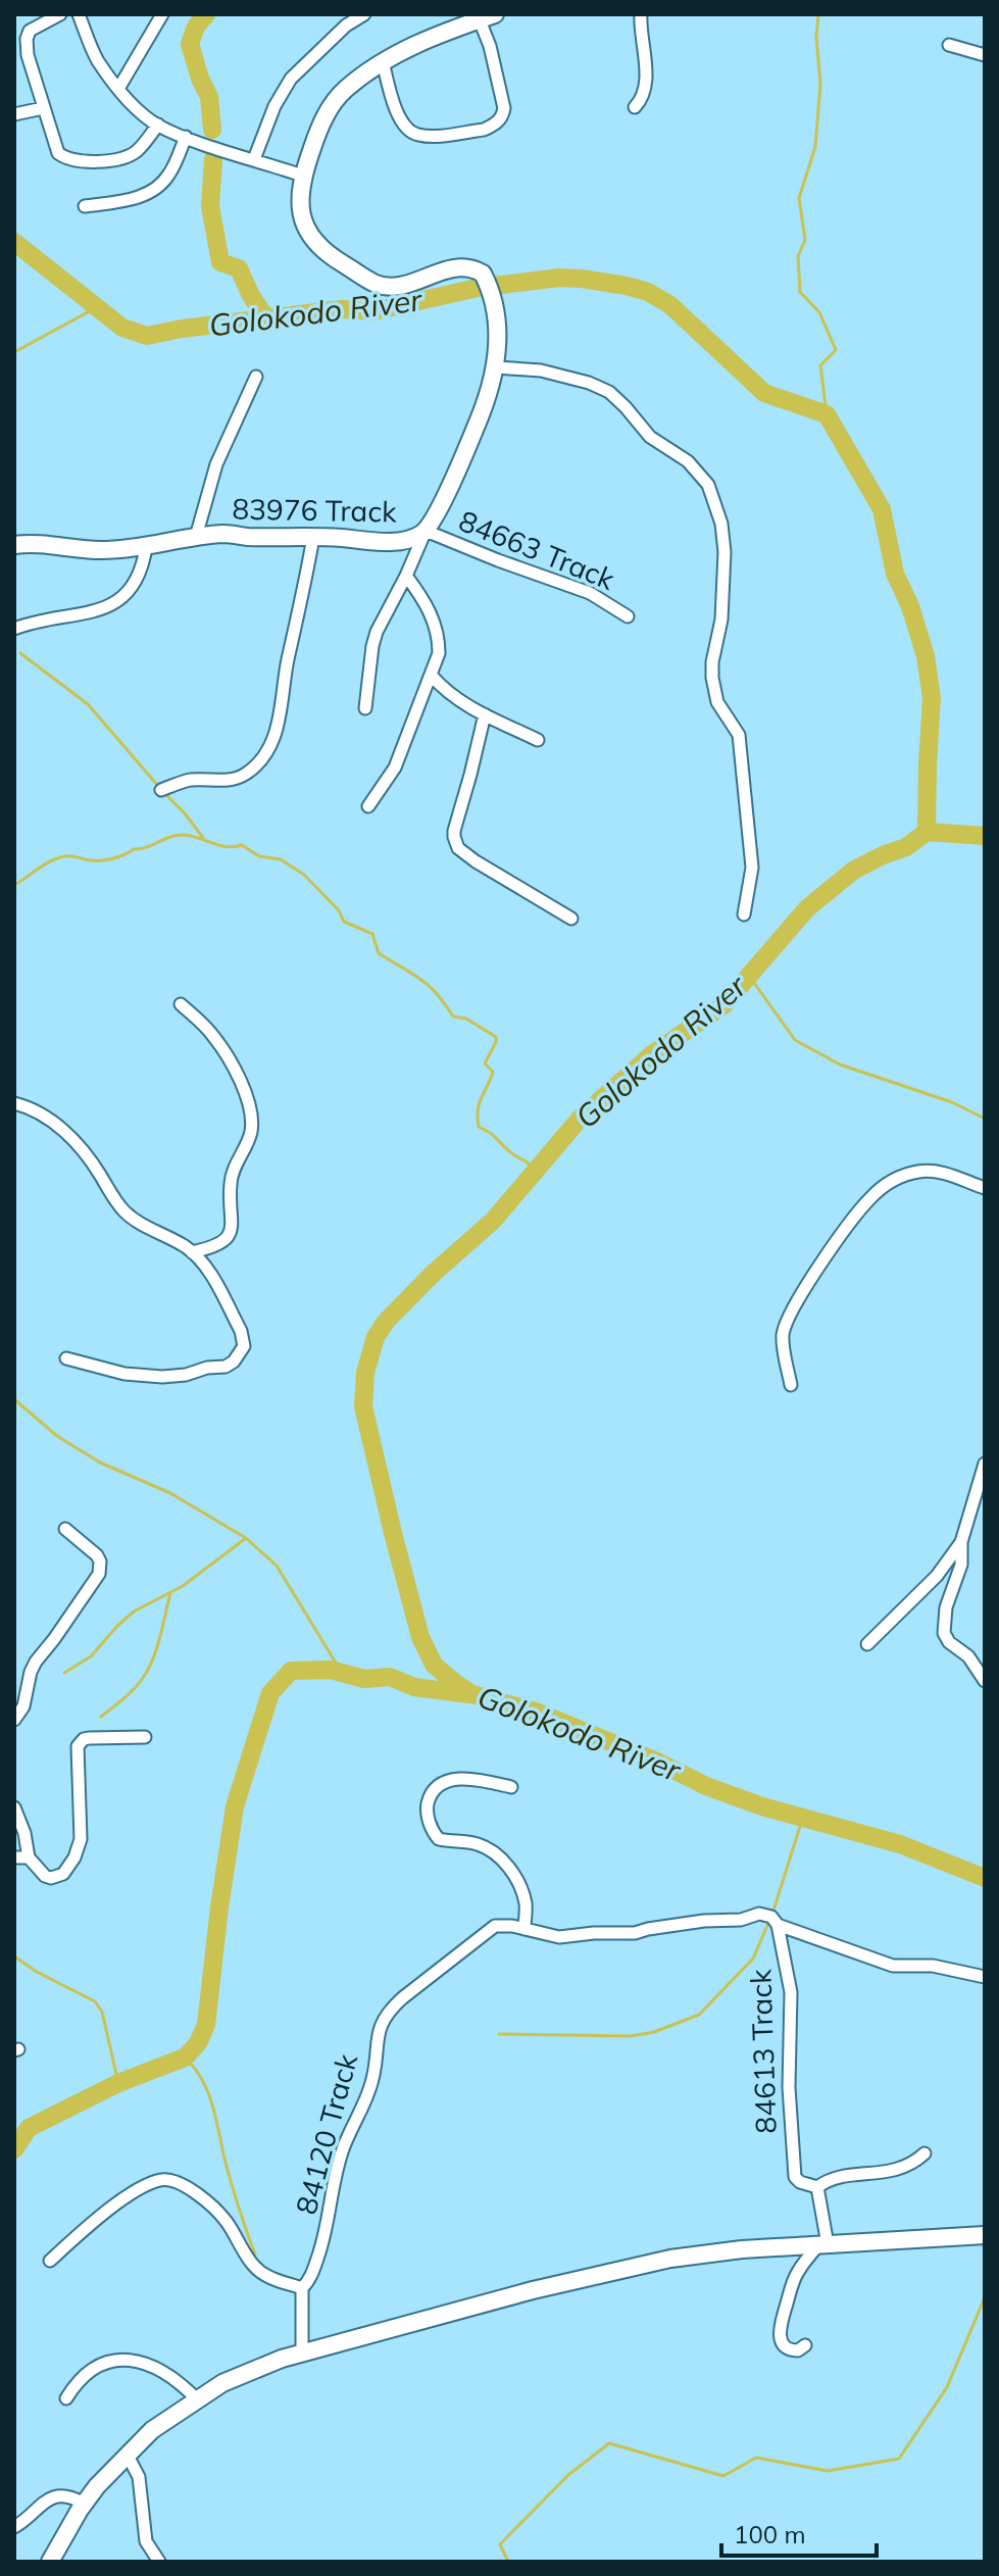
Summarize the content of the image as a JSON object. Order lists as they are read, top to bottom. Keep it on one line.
{"streets":{"street":["83976 Track","84663 Track","84613 Track","84120 Track"]},"crossings":[["83976 Track","84663 Track"],["84613 Track","84120 Track"]],"water":["Golokodo River"],"scale_bar":"100 m"}
